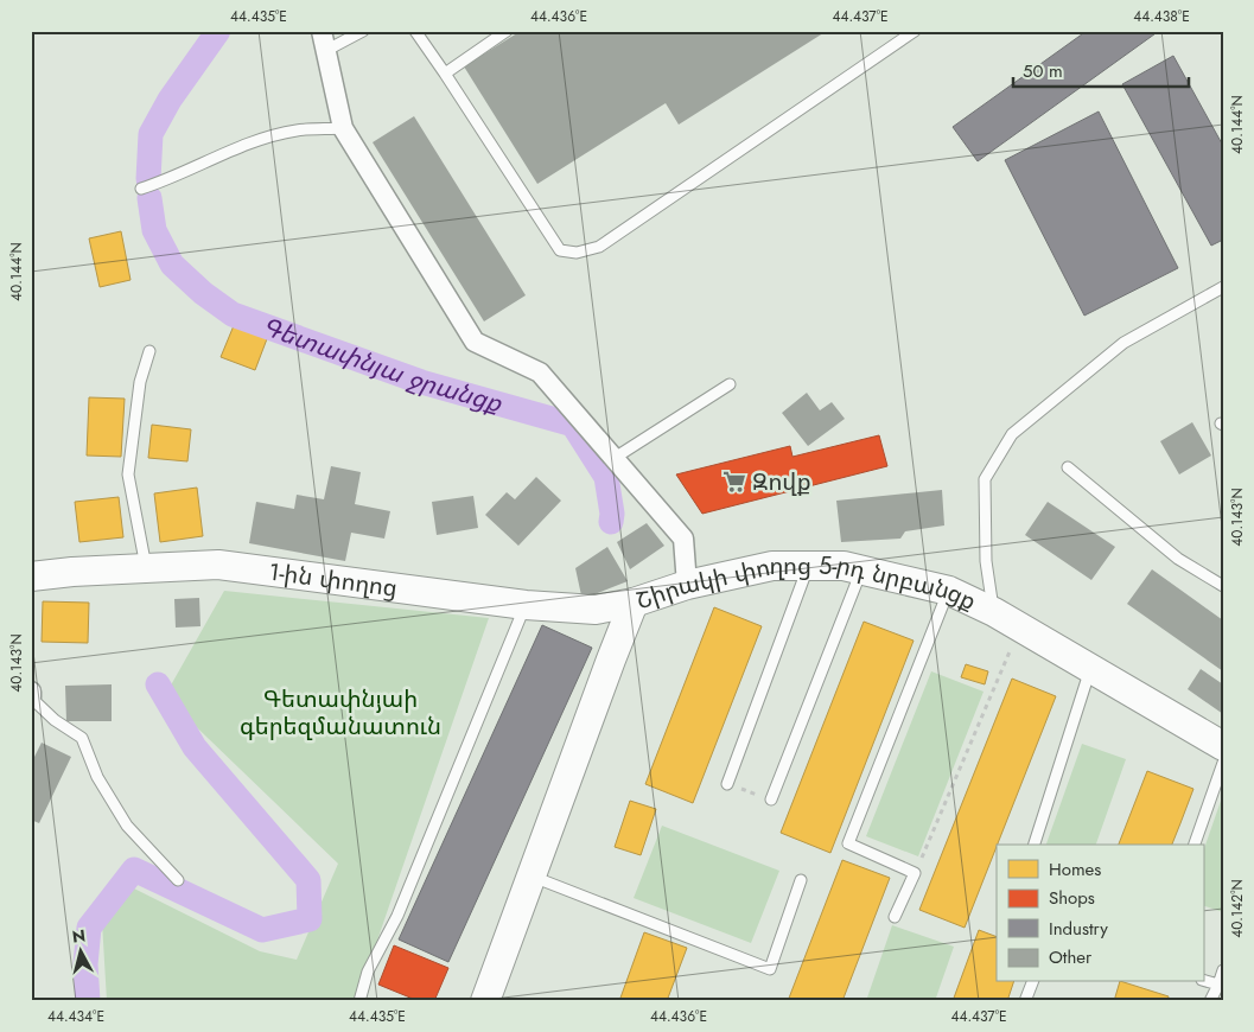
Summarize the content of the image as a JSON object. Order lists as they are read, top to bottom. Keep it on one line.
{"streets":{"main road":["1-ին փողոց","Շիրակի փողոց 5-րդ նրբանցք"]},"crossings":[["1-ին փողոց","Շիրակի փողոց 5-րդ նրբանցք"]],"water":["Գետափնյա ջրանցք"],"parks":["Գետափնյաի գերեզմանատուն"],"places":{"supermarket":["Զովք"]},"legend":["Homes","Shops","Industry","Other"],"scale_bar":"50 m","north":"top","coordinates":["44.435°E","44.436°E","44.437°E","44.438°E","40.144°N","40.143°N","40.142°N","44.434°E"]}
